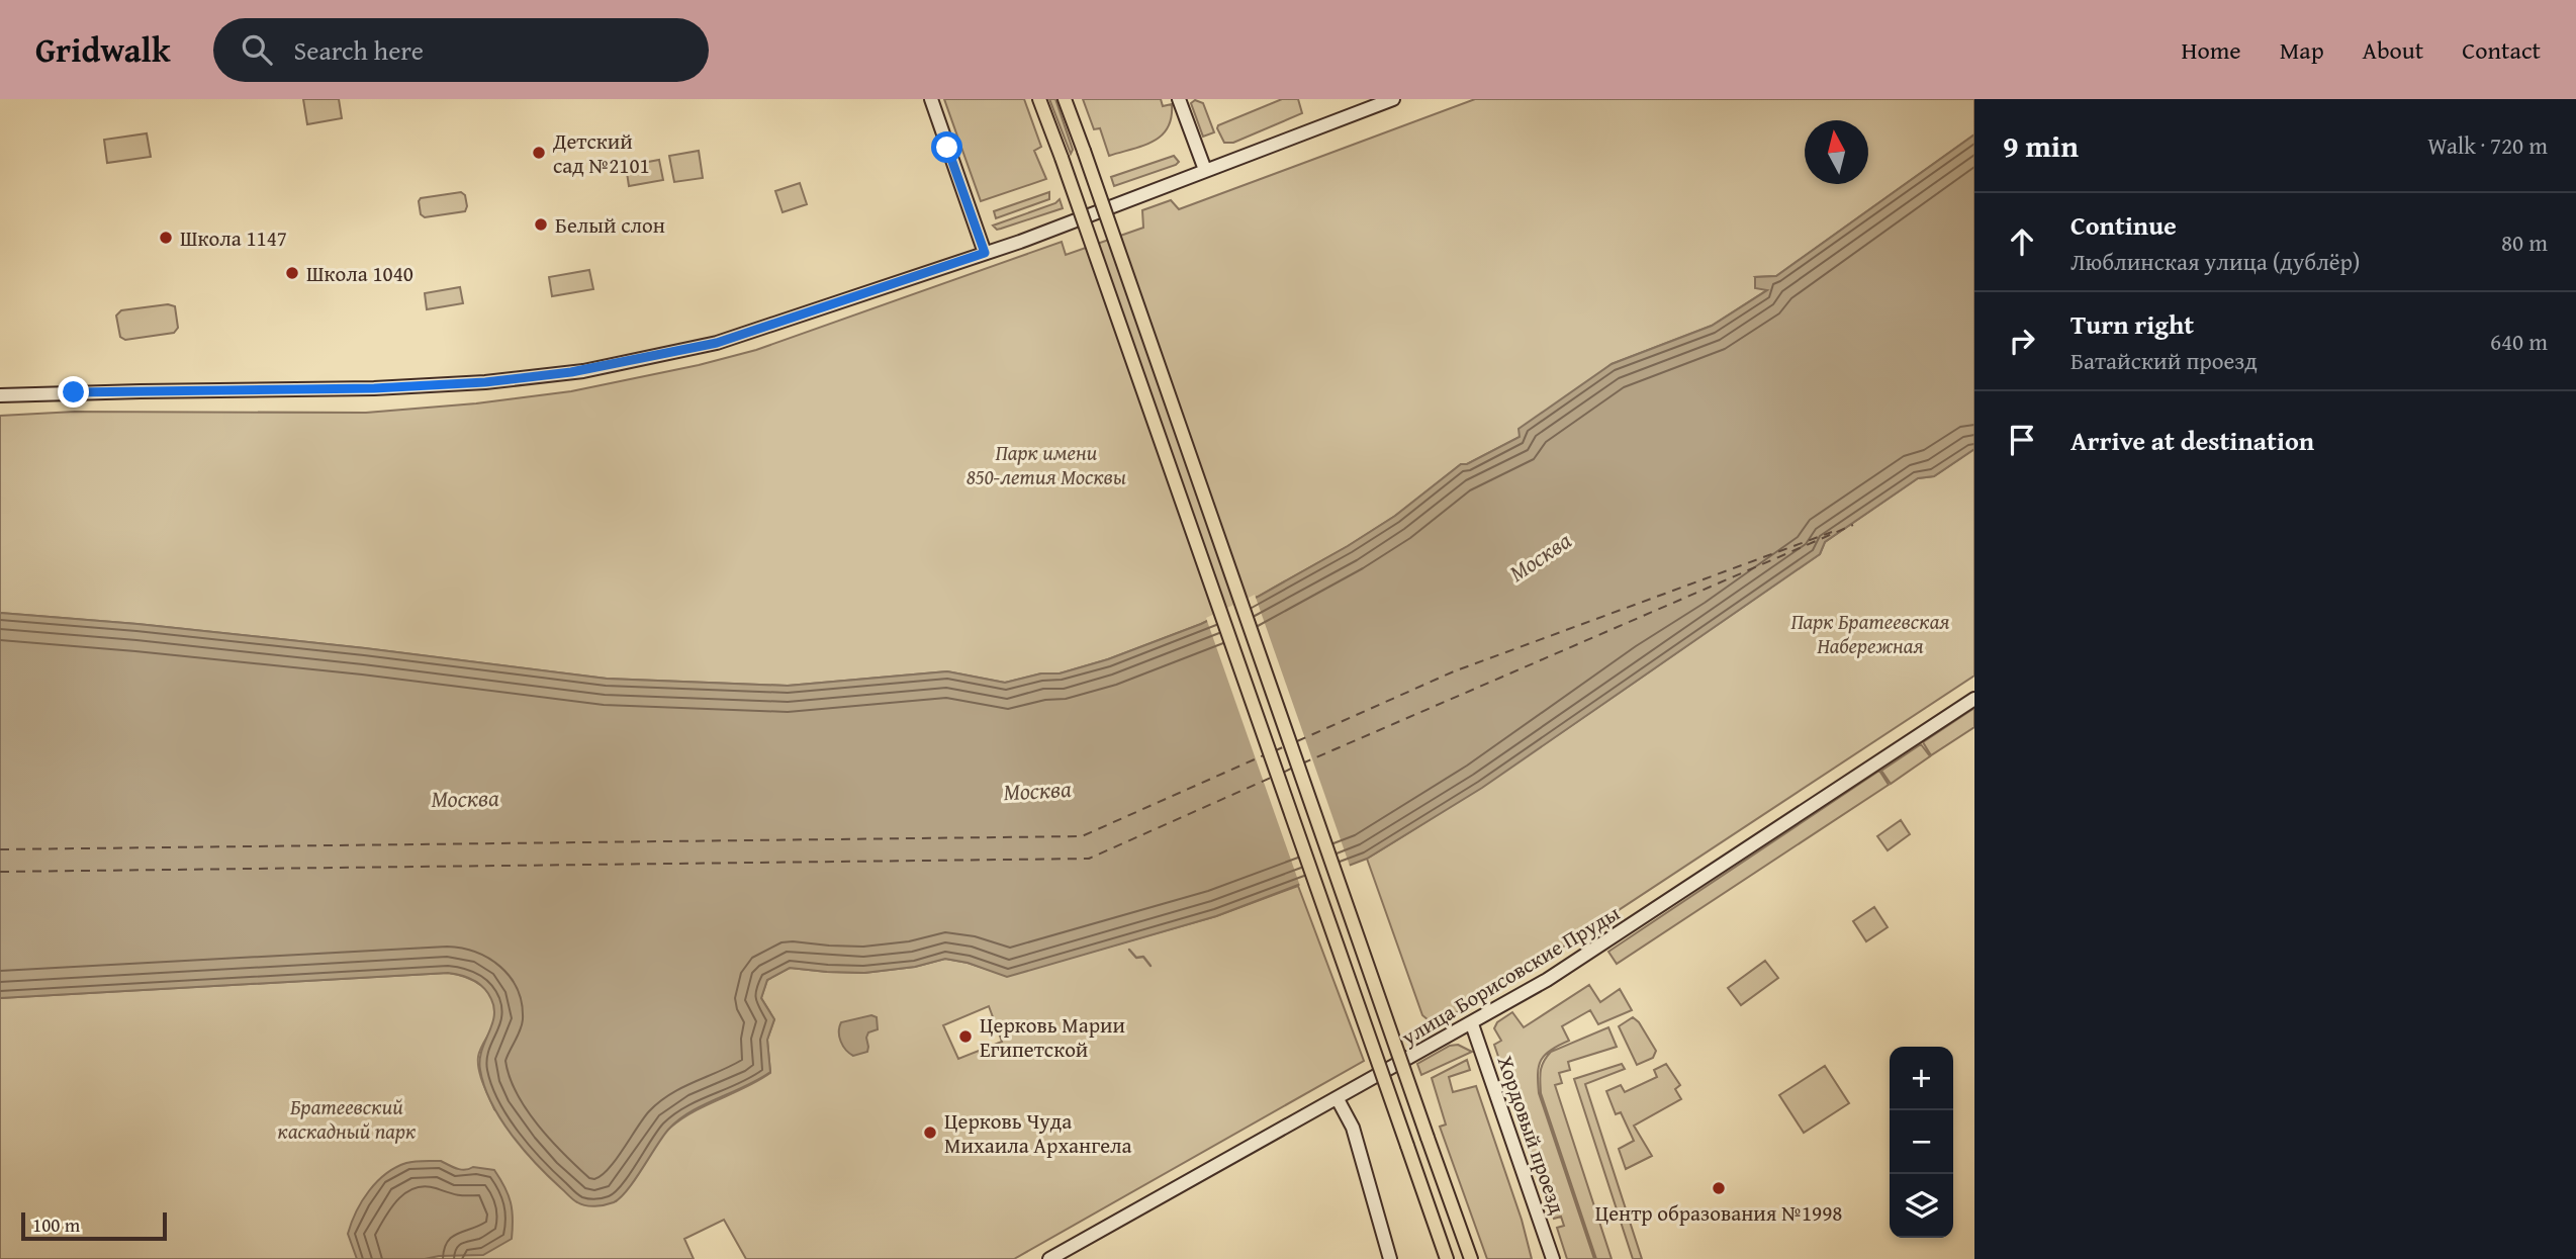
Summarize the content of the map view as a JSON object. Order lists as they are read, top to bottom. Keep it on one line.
{"streets":{"main road":["улица Борисовские Пруды","Хордовый проезд"]},"crossings":[["улица Борисовские Пруды","Хордовый проезд"]],"water":["Москва"],"parks":["Парк имени 850-летия Москвы","Парк Братеевская Набережная","Братеевский каскадный парк"],"places":["Детский сад №2101","Белый слон","Школа 1147","Школа 1040","Церковь Марии Египетской","Церковь Чуда Михаила Архангела","Центр образования №1998"],"scale_bar":"100 m","north":"top","page":{"header":"Gridwalk","search":"Search here","nav":["Home","Map","About","Contact"],"heading":["9 min","Walk · 720 m"],"list":[["Continue","Люблинская улица (дублёр)","80 m"],["Turn right","Батайский проезд","640 m"],"Arrive at destination"],"map_buttons":["+","−"],"scale":"100 m"}}
